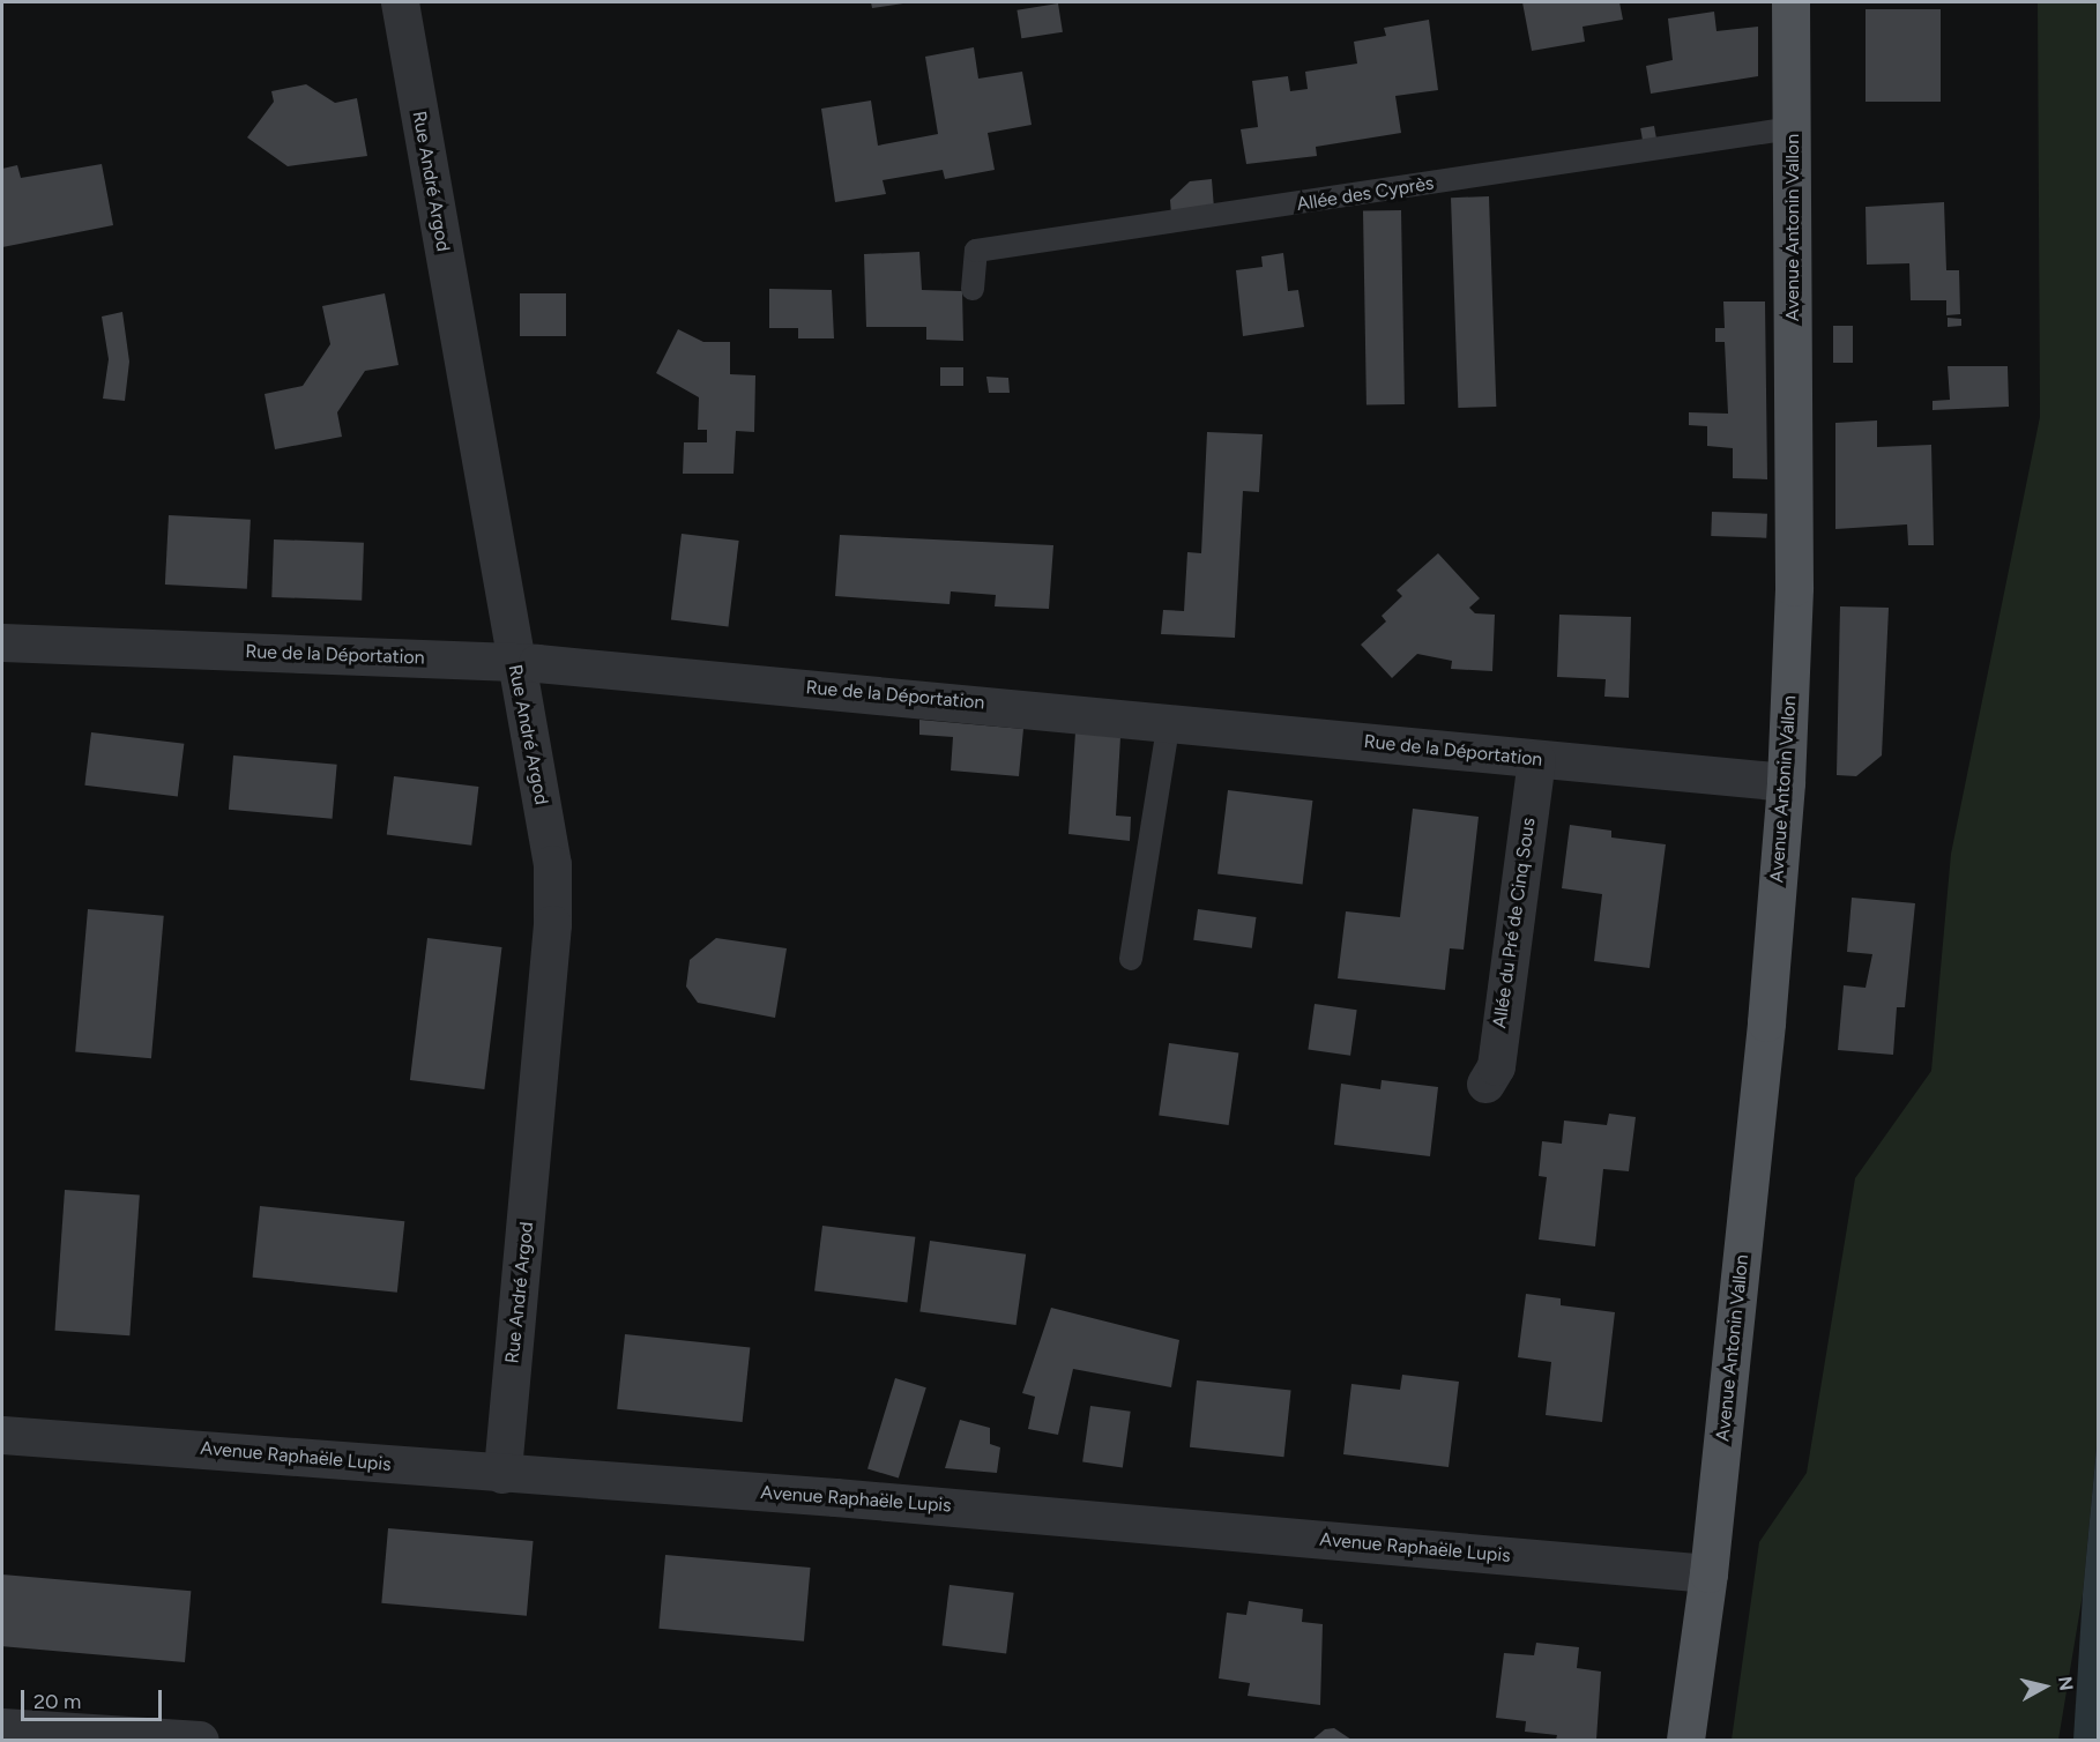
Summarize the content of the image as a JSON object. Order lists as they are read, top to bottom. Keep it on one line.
{"streets":{"main road":["Avenue Antonin Vallon"],"street":["Rue André Argod","Rue de la Déportation","Allée du Pré de Cinq Sous","Avenue Raphaële Lupis"],"lane":["Allée des Cyprès"]},"crossings":[["Rue André Argod","Rue de la Déportation"],["Rue André Argod","Avenue Raphaële Lupis"],["Allée des Cyprès","Avenue Antonin Vallon"],["Avenue Antonin Vallon","Rue de la Déportation"],["Avenue Antonin Vallon","Avenue Raphaële Lupis"],["Rue de la Déportation","Allée du Pré de Cinq Sous"]],"scale_bar":"20 m","north":"right"}
